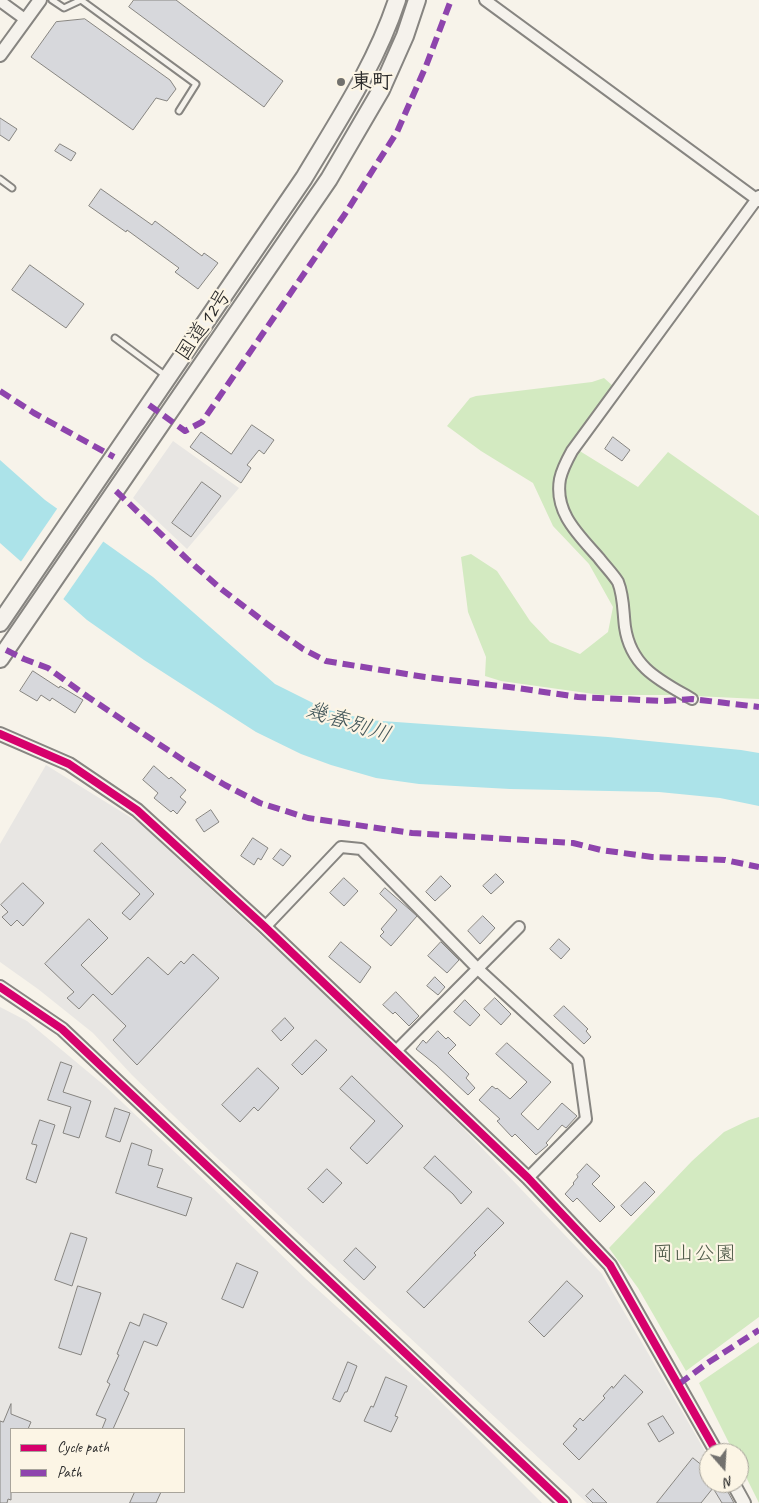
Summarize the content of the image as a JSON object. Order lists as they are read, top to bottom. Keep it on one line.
{"streets":{"highway":["国道12号"]},"water":["幾春別川"],"parks":["岡山公園"],"places":["東町"],"legend":["Cycle path","Path"],"north":"bottom"}
